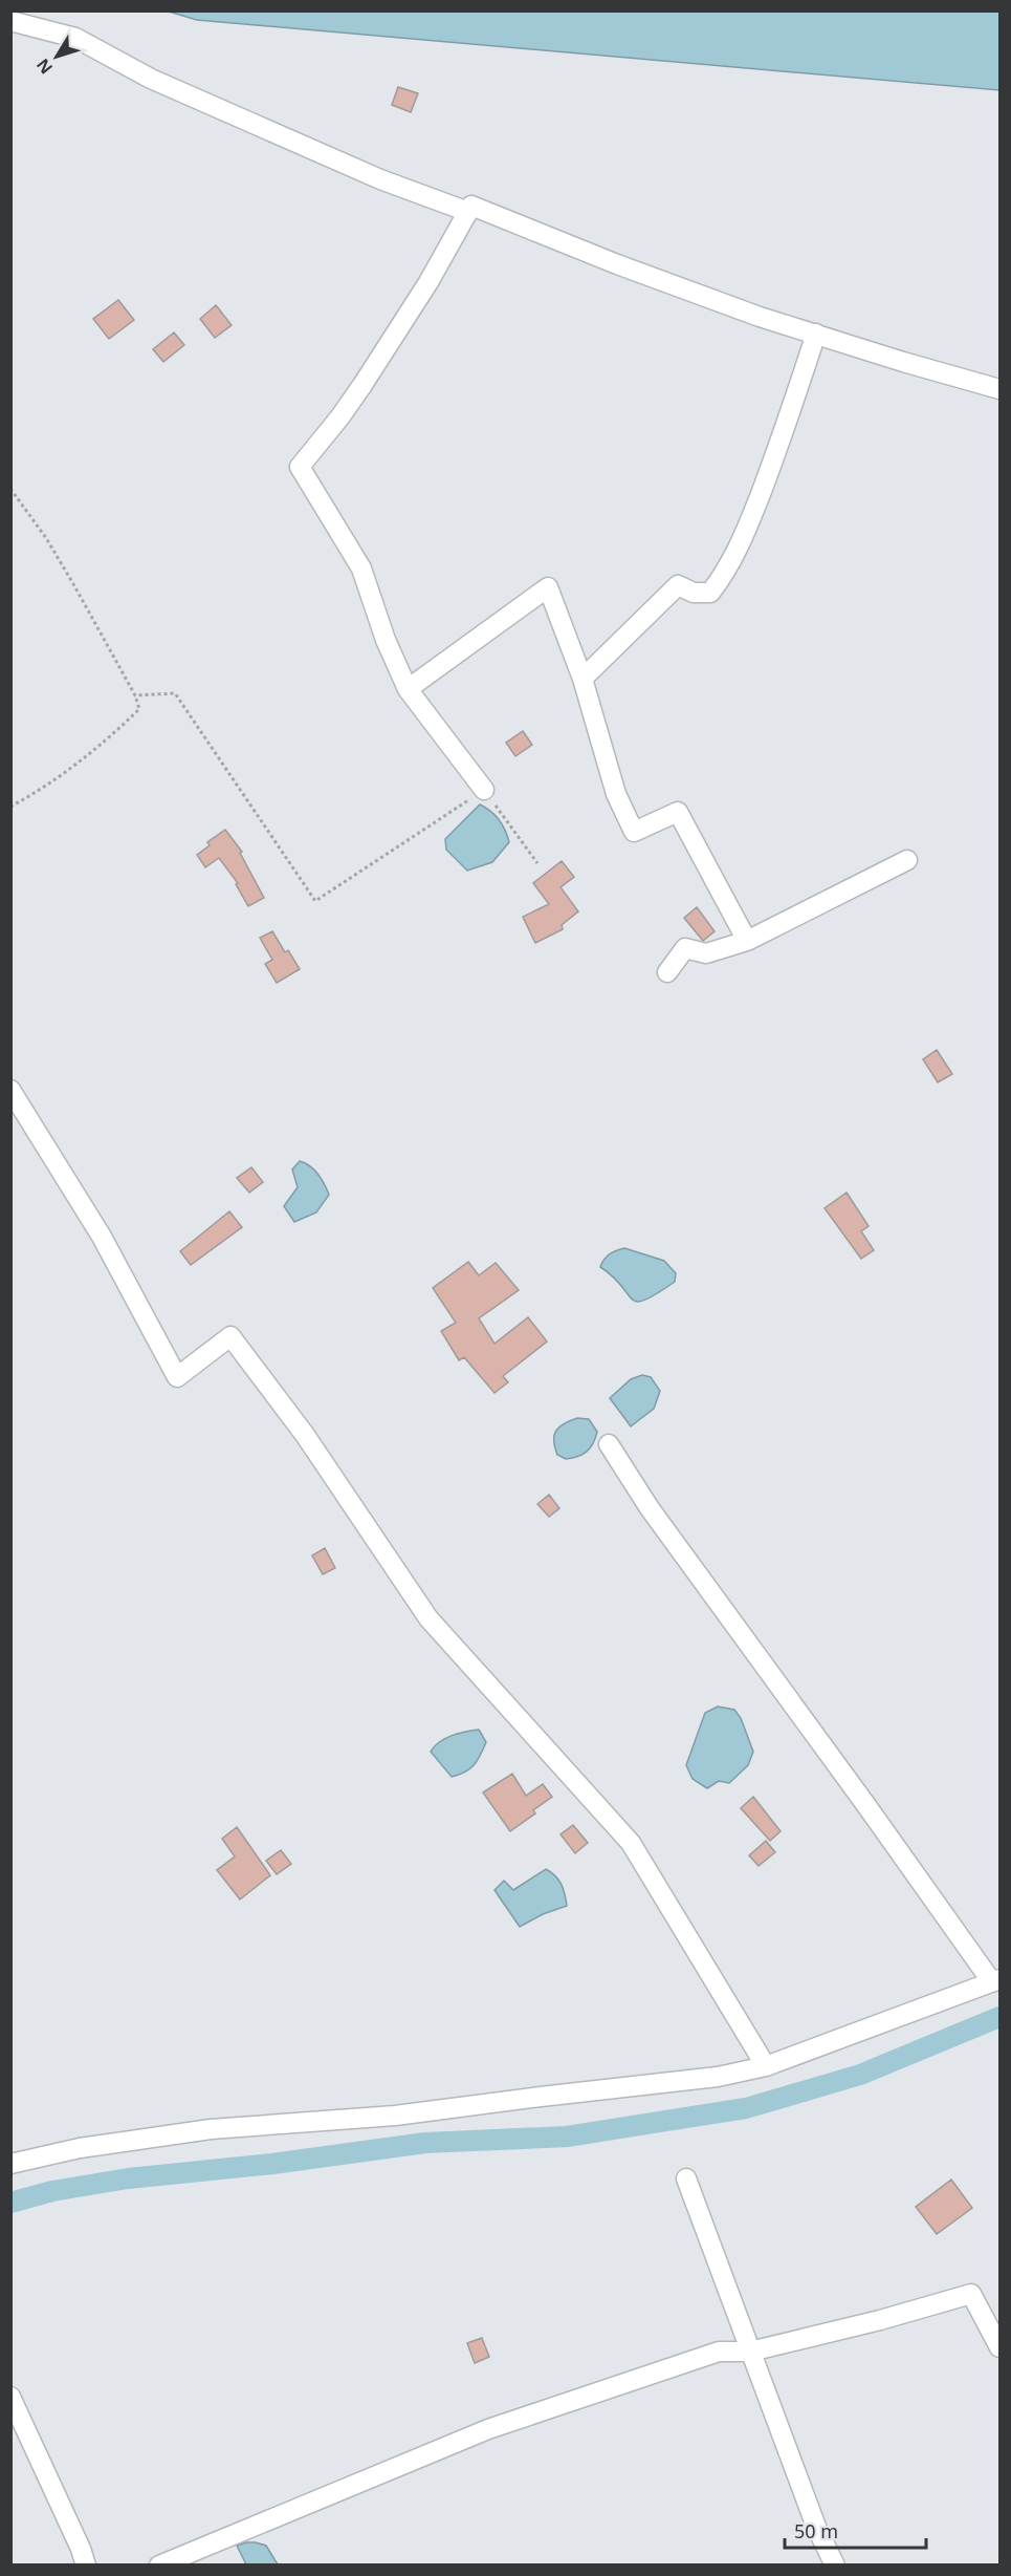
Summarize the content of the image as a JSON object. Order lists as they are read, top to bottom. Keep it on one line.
{"scale_bar":"50 m","north":"bottom left"}
